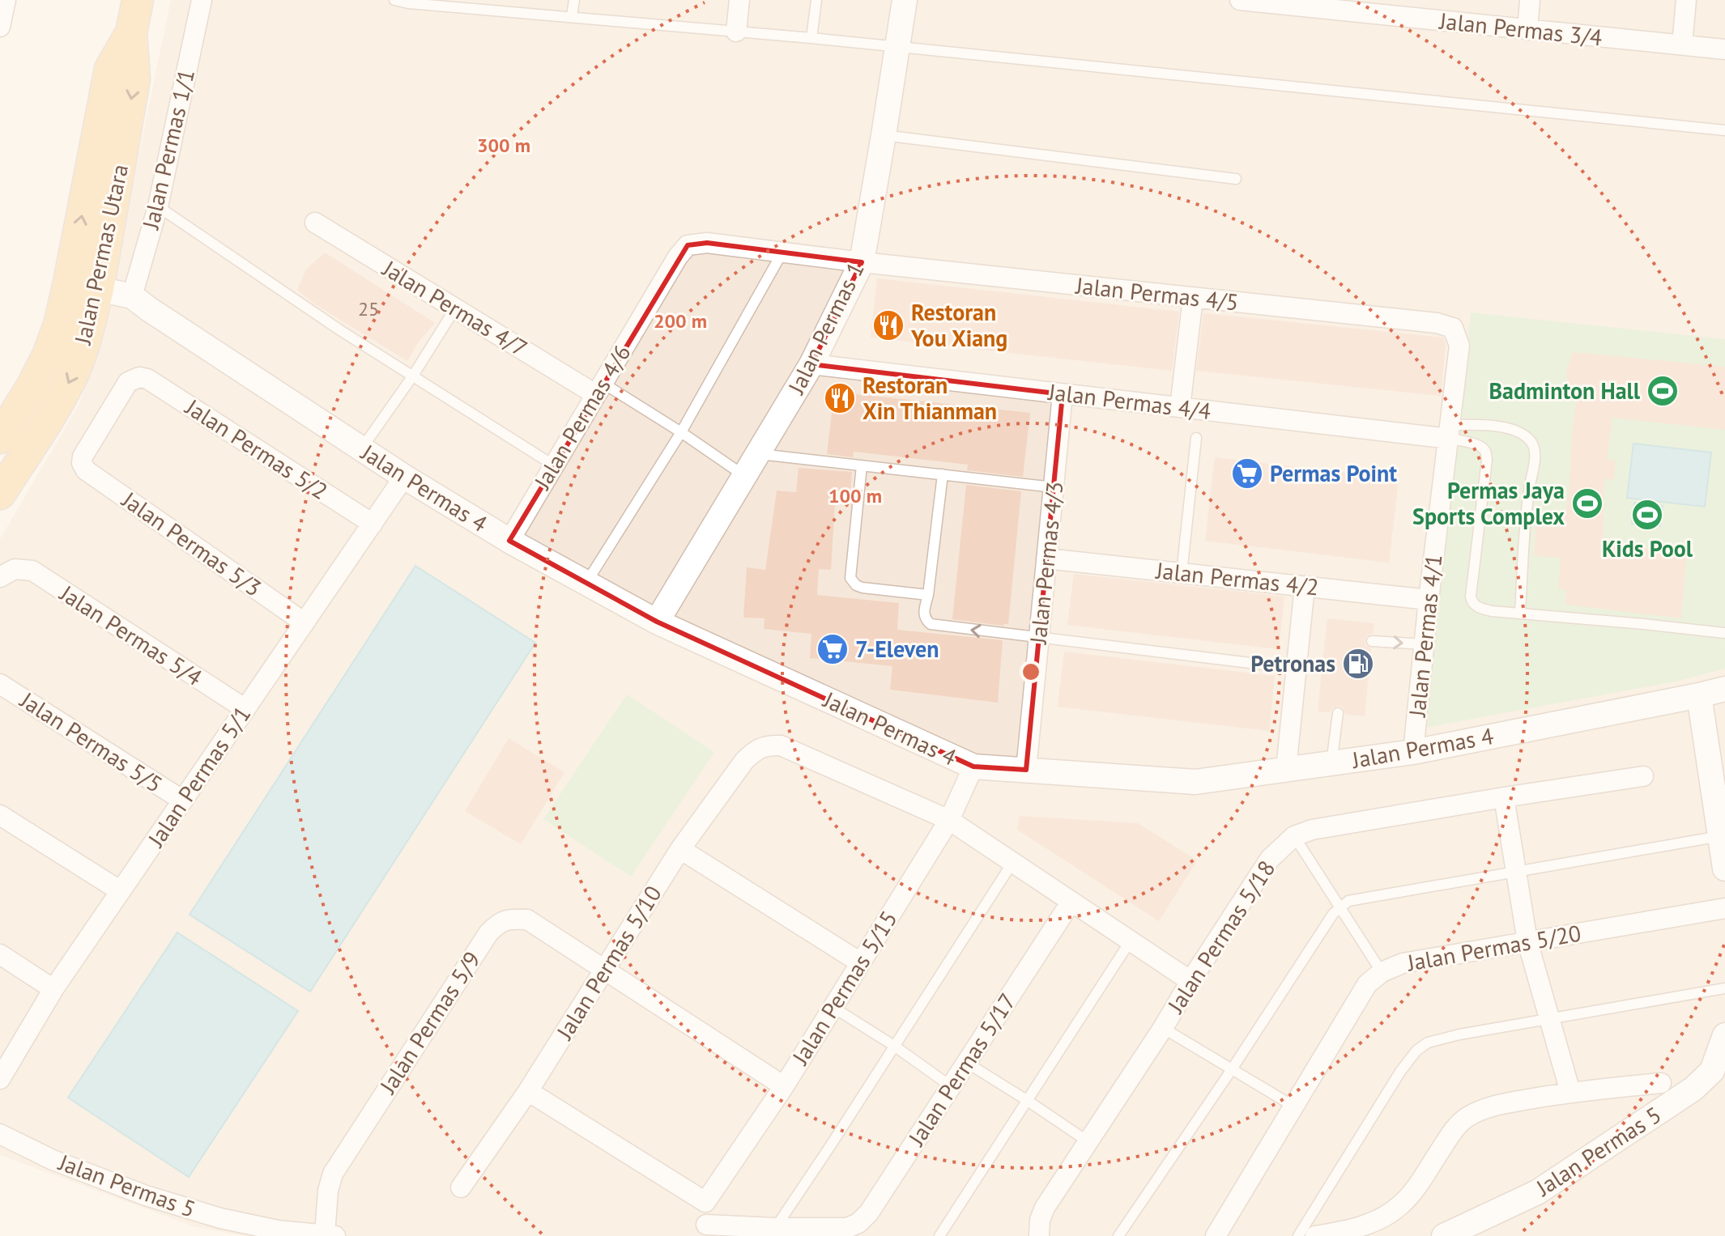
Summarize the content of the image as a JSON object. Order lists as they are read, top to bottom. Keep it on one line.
{"streets":{"main road":["Jalan Permas Utara"],"street":["Jalan Permas 3/4","Jalan Permas 1/1","Jalan Permas 4/5","Jalan Permas 4/7","Jalan Permas 1","Jalan Permas 4/4","Jalan Permas 4/6","Jalan Permas 5/2","Jalan Permas 4","Jalan Permas 5/3","Jalan Permas 4/3","Jalan Permas 4/2","Jalan Permas 5/4","Jalan Permas 4/1","Jalan Permas 5/5","Jalan Permas 5/1","Jalan Permas 5/18","Jalan Permas 5/20","Jalan Permas 5/10","Jalan Permas 5/15","Jalan Permas 5/9","Jalan Permas 5/17","Jalan Permas 5"]},"crossings":[["Jalan Permas 1/1","Jalan Permas 4"],["Jalan Permas Utara","Jalan Permas 4"],["Jalan Permas 4/5","Jalan Permas 1"],["Jalan Permas 4/5","Jalan Permas 4/6"],["Jalan Permas 4/5","Jalan Permas 4/1"],["Jalan Permas 4/7","Jalan Permas 4/6"],["Jalan Permas 1","Jalan Permas 4/4"],["Jalan Permas 1","Jalan Permas 4/6"],["Jalan Permas 1","Jalan Permas 4"],["Jalan Permas 4/4","Jalan Permas 4/3"],["Jalan Permas 4/4","Jalan Permas 4/1"],["Jalan Permas 4/6","Jalan Permas 4"],["Jalan Permas 5/2","Jalan Permas 5/3"],["Jalan Permas 5/2","Jalan Permas 5/1"],["Jalan Permas 4","Jalan Permas 4/3"],["Jalan Permas 4","Jalan Permas 4/1"],["Jalan Permas 4","Jalan Permas 5/1"],["Jalan Permas 4","Jalan Permas 5/15"],["Jalan Permas 5/3","Jalan Permas 5/1"],["Jalan Permas 4/3","Jalan Permas 4/2"],["Jalan Permas 4/2","Jalan Permas 4/1"],["Jalan Permas 5/4","Jalan Permas 5/1"],["Jalan Permas 5/5","Jalan Permas 5/1"],["Jalan Permas 5/10","Jalan Permas 5/15"],["Jalan Permas 5/10","Jalan Permas 5/9"],["Jalan Permas 5/9","Jalan Permas 5"]],"places":{"restaurant":["Restoran You Xiang","Restoran Xin Thianman"],"sports":["Badminton Hall","Permas Jaya Sports Complex","Kids Pool"],"supermarket":["Permas Point","7-Eleven"],"fuel station":["Petronas"]},"house_numbers":["25"],"rings":["300 m","200 m","100 m"]}
